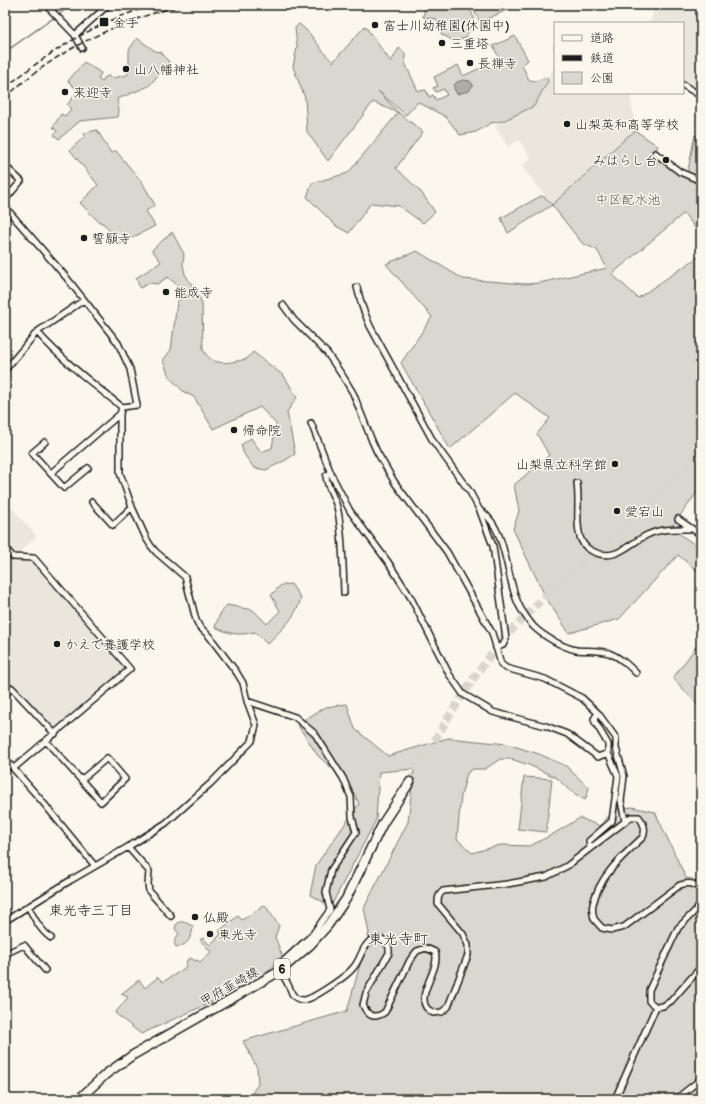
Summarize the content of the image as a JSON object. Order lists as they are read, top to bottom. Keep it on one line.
{"streets":{"main road":["6","甲府韮崎線"]},"districts":["東光寺三丁目","東光寺町"],"parks":["中区配水池"],"places":{"transit":["金手"],"other":["富士川幼稚園(休園中)","三重塔","長禅寺","山八幡神社","来迎寺","山梨英和高等学校","みはらし台","誓願寺","能成寺","帰命院","山梨県立科学館","愛宕山","かえで養護学校","仏殿","東光寺"]},"legend":["道路","鉄道","公園"]}
